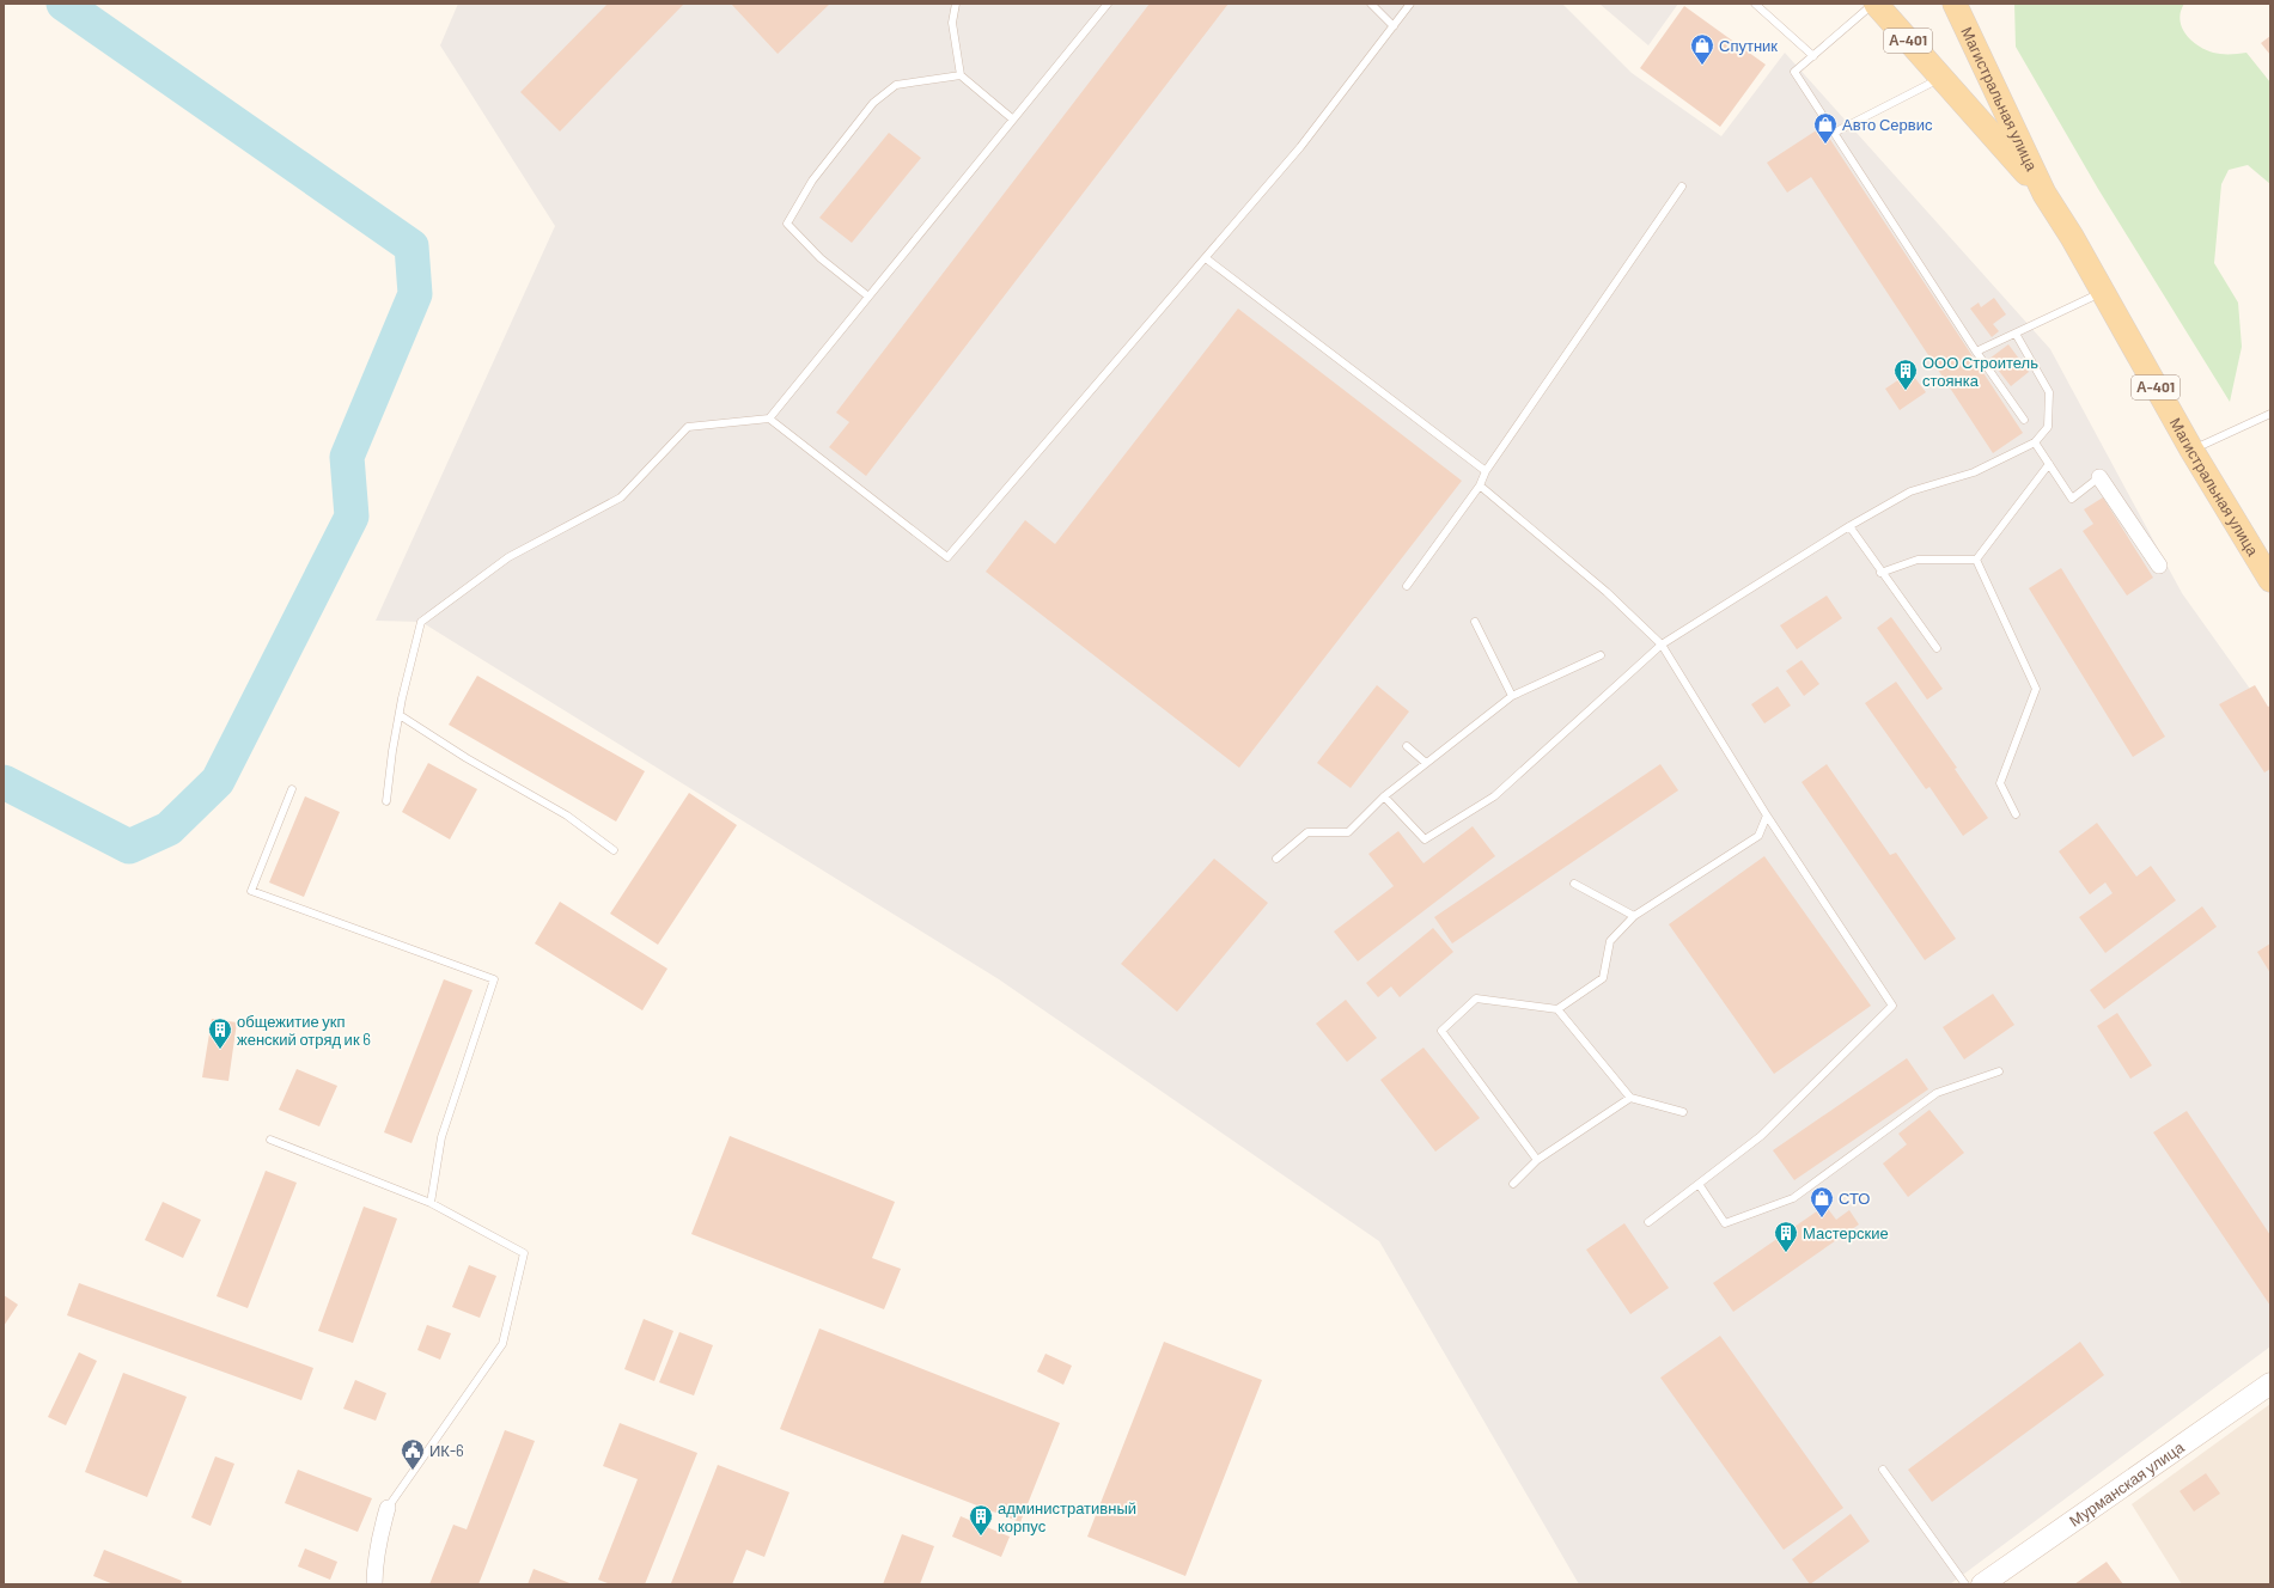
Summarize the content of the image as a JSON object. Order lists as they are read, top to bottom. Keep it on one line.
{"streets":{"main road":["А-401","Магистральная улица"],"street":["Мурманская улица"]},"places":{"shop":["Спутник","Авто Сервис","СТО"],"building":["ООО Строитель стоянка","общежитие укп женский отряд ик 6","Мастерские","административный корпус"],"public building":["ИК-6"]}}
